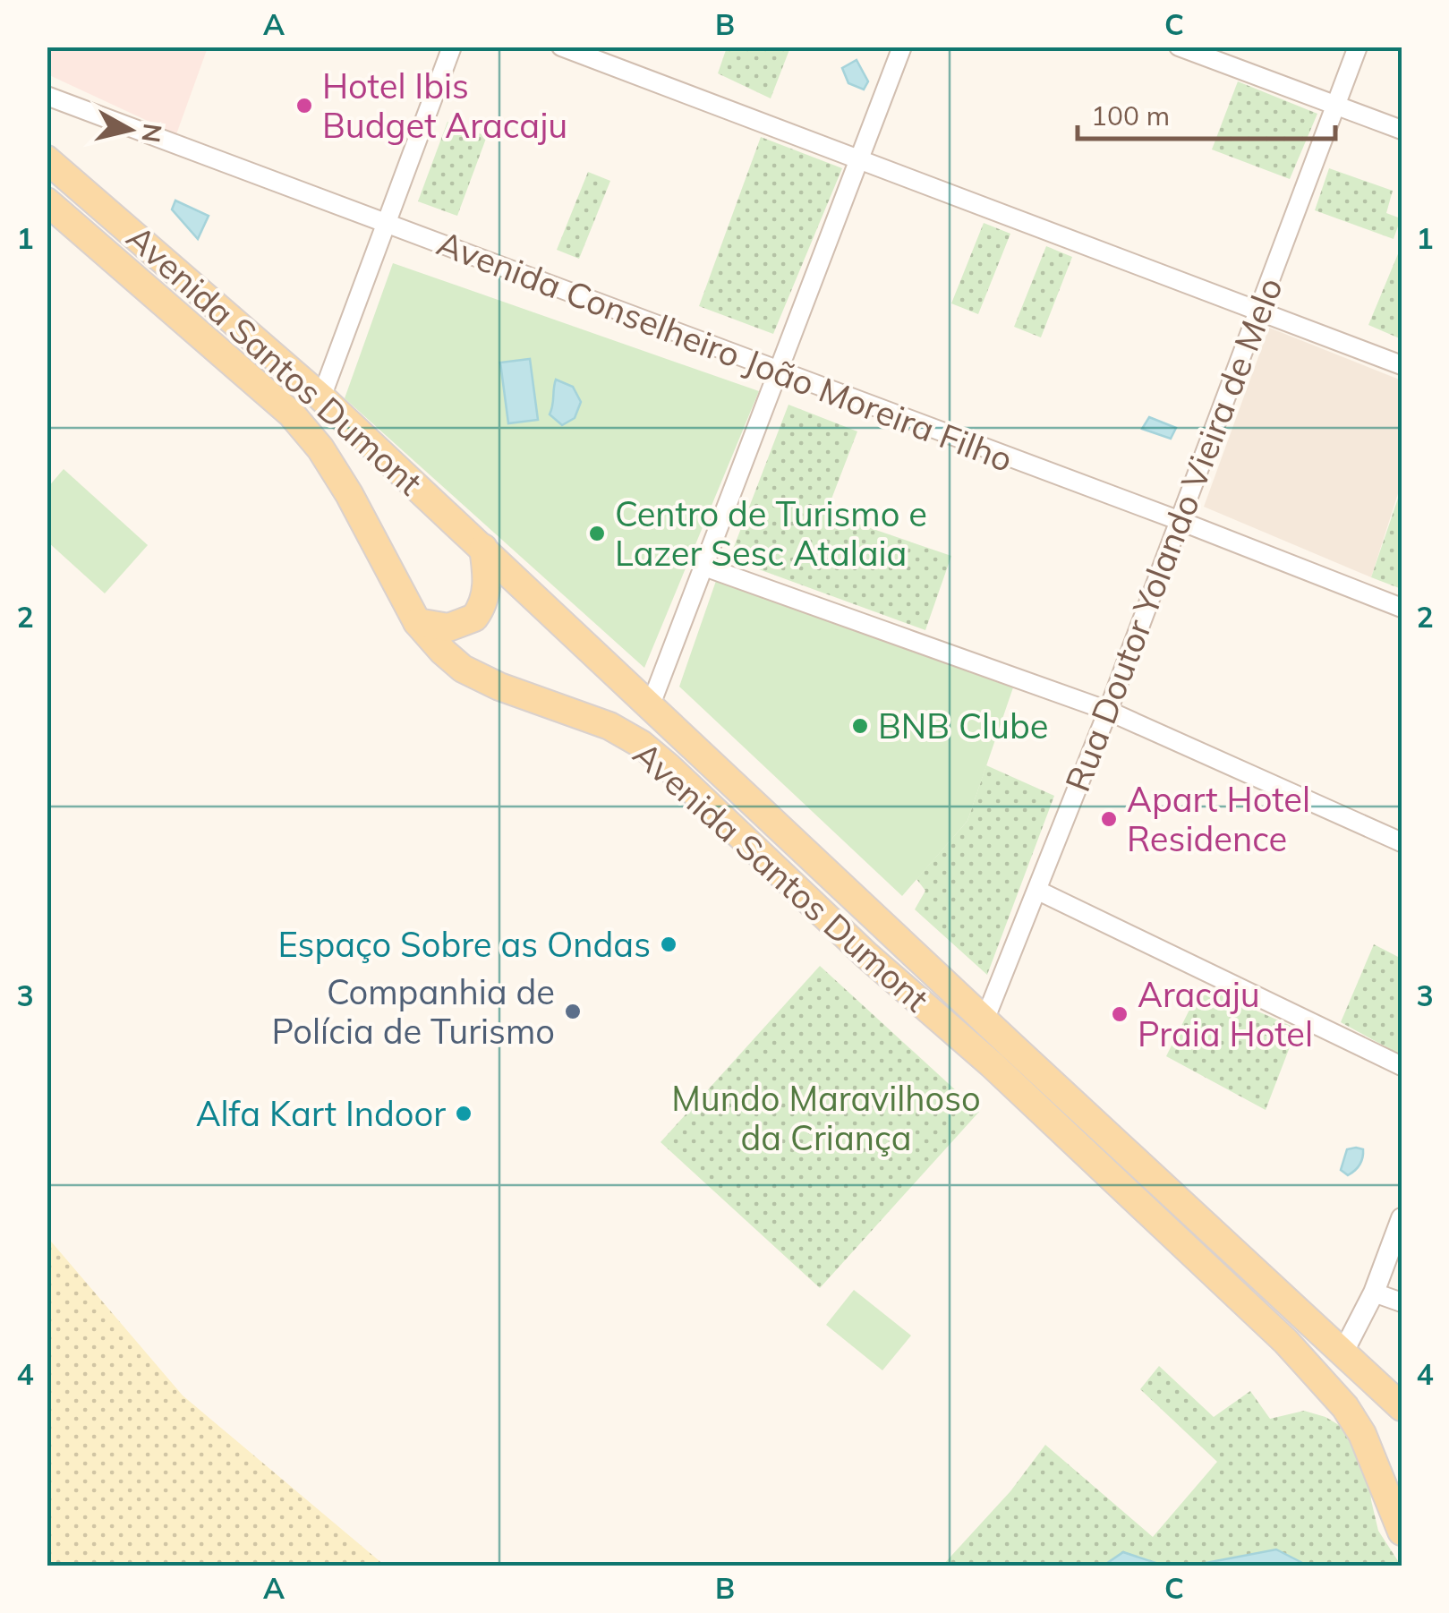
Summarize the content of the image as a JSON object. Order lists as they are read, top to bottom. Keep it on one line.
{"streets":{"main road":["Avenida Santos Dumont"],"street":["Avenida Conselheiro João Moreira Filho","Rua Doutor Yolando Vieira de Melo"]},"crossings":[["Avenida Conselheiro João Moreira Filho","Rua Doutor Yolando Vieira de Melo"],["Avenida Santos Dumont","Rua Doutor Yolando Vieira de Melo"]],"parks":["Mundo Maravilhoso da Criança"],"places":["Hotel Ibis Budget Aracaju","Centro de Turismo e Lazer Sesc Atalaia","BNB Clube","Apart Hotel Residence","Espaço Sobre as Ondas","Companhia de Polícia de Turismo","Aracaju Praia Hotel","Alfa Kart Indoor"],"scale_bar":"100 m","north":"right","grid":{"columns":["A","B","C"],"rows":["1","2","3","4"]}}
